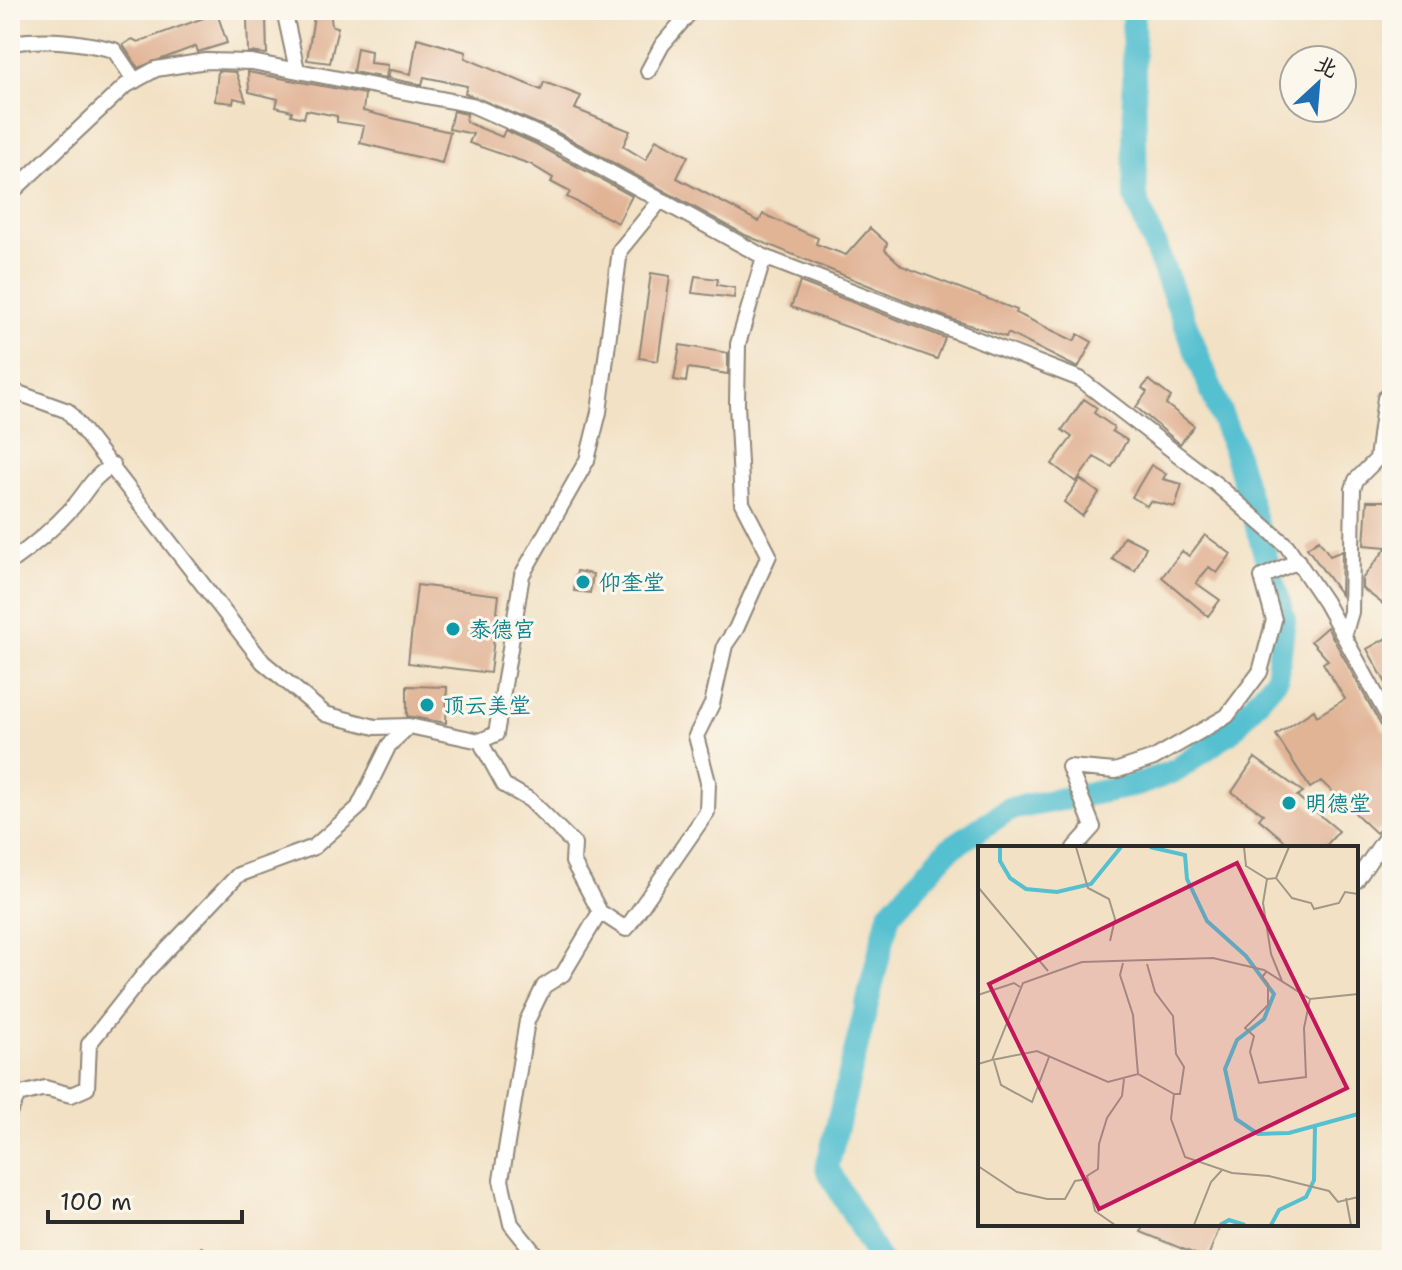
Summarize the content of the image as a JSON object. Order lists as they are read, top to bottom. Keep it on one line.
{"places":["仰奎堂","泰德宫","顶云美堂","明德堂"],"scale_bar":"100 m","north":"top right"}
